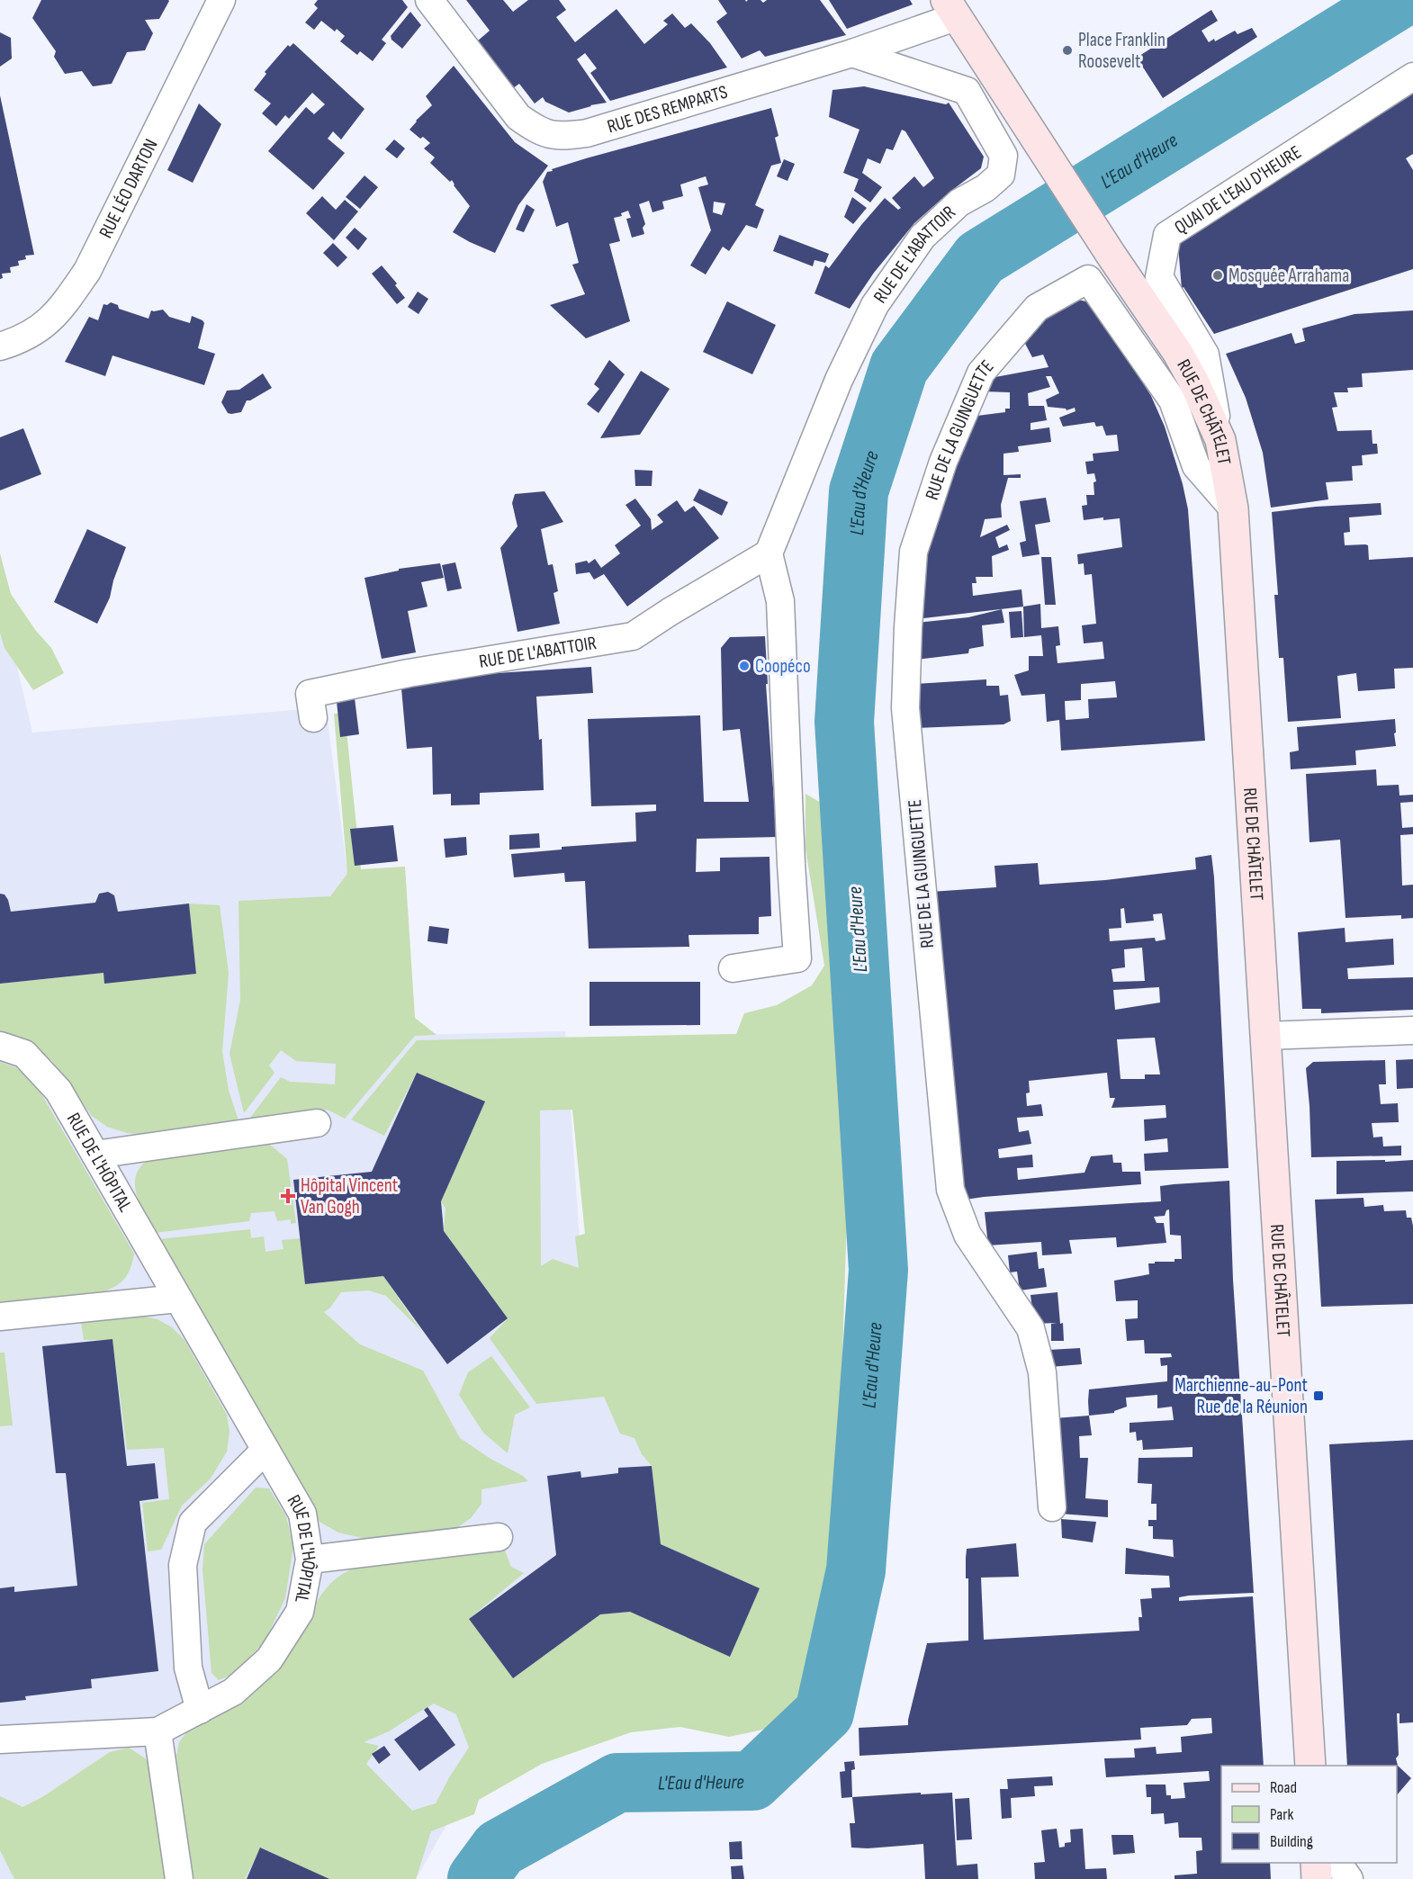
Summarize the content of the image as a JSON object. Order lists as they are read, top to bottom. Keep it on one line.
{"streets":{"main road":["RUE DE CHÂTELET"],"street":["RUE DES REMPARTS","RUE LÉO DARTON","QUAI DE L'EAU D'HEURE","RUE DE L'ABATTOIR","RUE DE LA GUINGUETTE","RUE DE L'HÔPITAL"]},"crossings":[["RUE DES REMPARTS","RUE DE L'ABATTOIR"],["RUE DES REMPARTS","RUE DE CHÂTELET"],["QUAI DE L'EAU D'HEURE","RUE DE CHÂTELET"],["RUE DE CHÂTELET","RUE DE LA GUINGUETTE"]],"water":["L'Eau d'Heure"],"places":{"other":["Place Franklin Roosevelt","Mosquée Arrahama","Coopéco"],"health":["Hôpital Vincent Van Gogh"],"transit":["Marchienne-au-Pont Rue de la Réunion"]},"legend":["Road","Park","Building"]}
